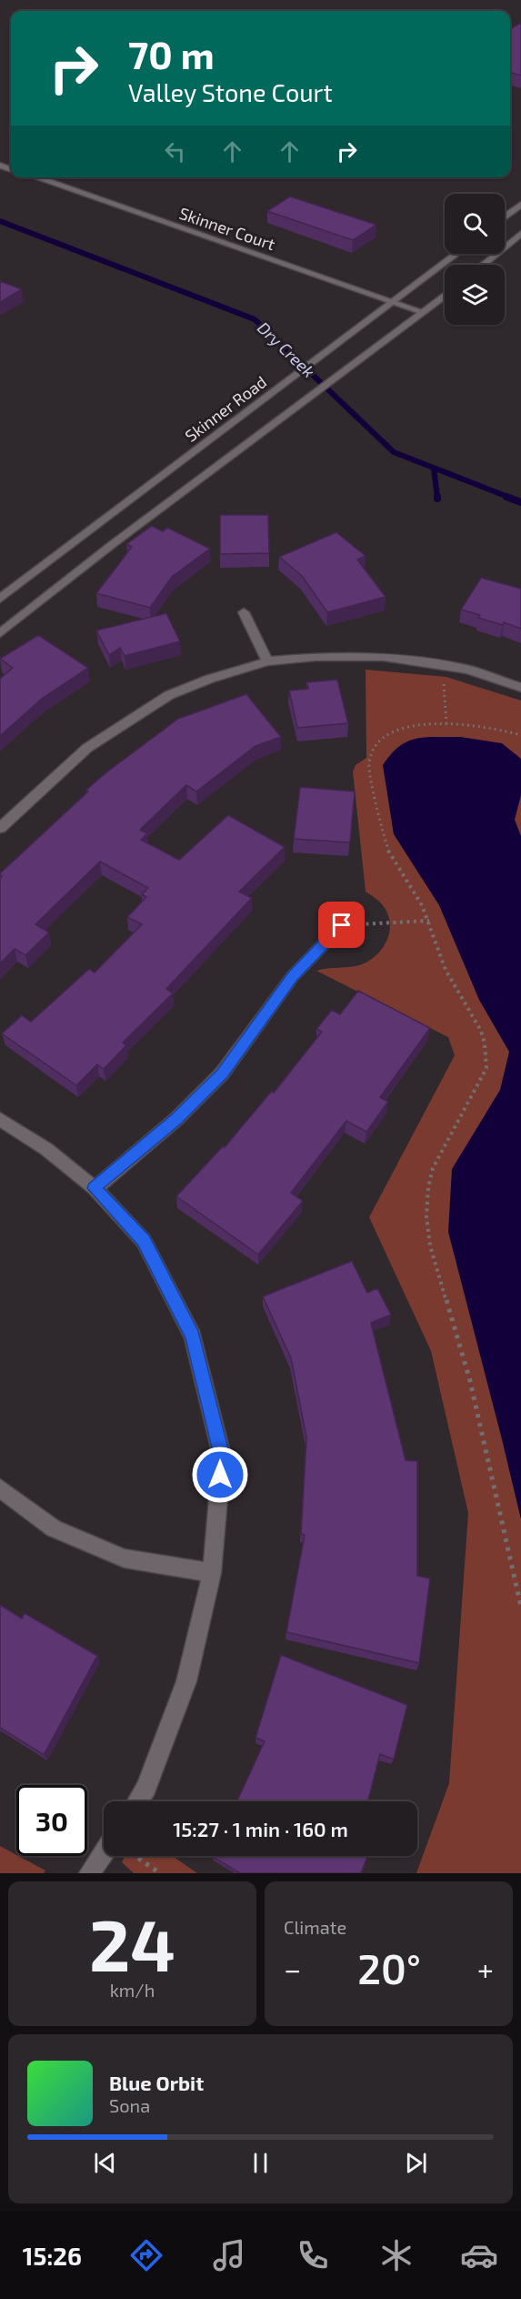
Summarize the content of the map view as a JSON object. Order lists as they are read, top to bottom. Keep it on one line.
{"streets":{"street":["Skinner Court","Skinner Road"]},"crossings":[["Skinner Court","Skinner Road"]],"water":["Dry Creek"],"page":{"turn":["70 m","Valley Stone Court"],"limit":"30","trip":"15:27 · 1 min · 160 m","tile":[["24","km/h"],"Climate"],"heat":["−","20°","+"],"song":["Blue Orbit","Sona"],"tabs":"15:26"}}
